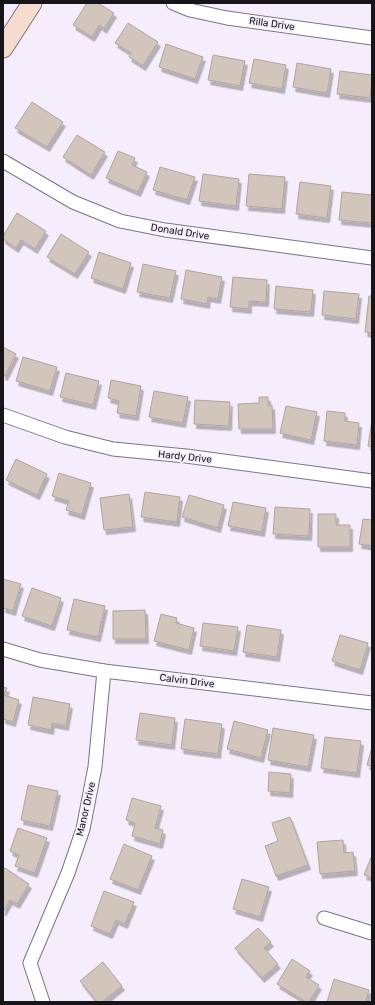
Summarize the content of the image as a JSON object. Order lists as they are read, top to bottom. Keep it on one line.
{"streets":{"street":["Rilla Drive","Donald Drive","Hardy Drive","Calvin Drive","Manor Drive"]},"crossings":[["Calvin Drive","Manor Drive"]]}
